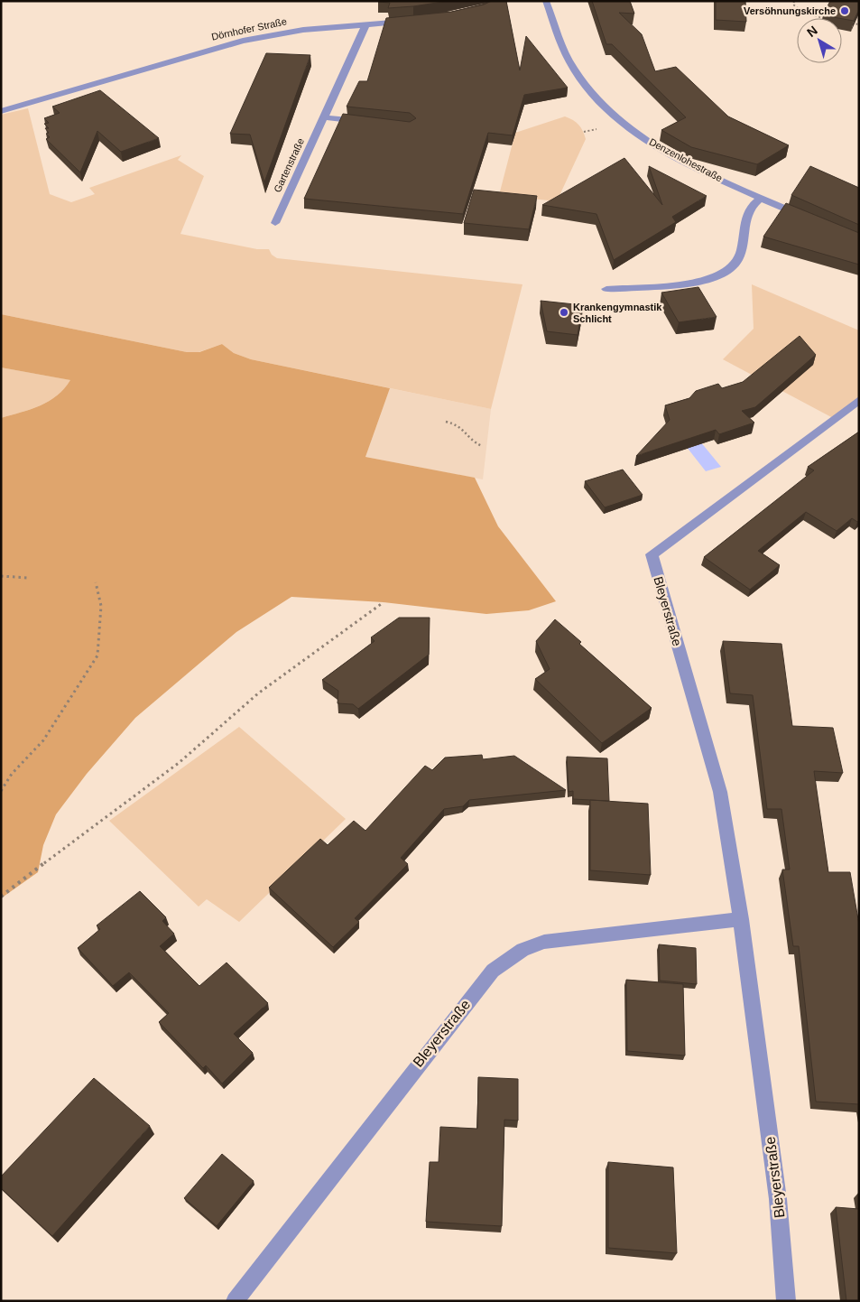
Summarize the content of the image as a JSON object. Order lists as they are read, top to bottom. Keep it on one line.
{"streets":{"street":["Dörnhofer Straße","Denzenlohestraße","Gartenstraße","Bleyerstraße"]},"crossings":[["Dörnhofer Straße","Gartenstraße"]],"places":["Versöhnungskirche","Krankengymnastik Schlicht"],"north":"top left"}
